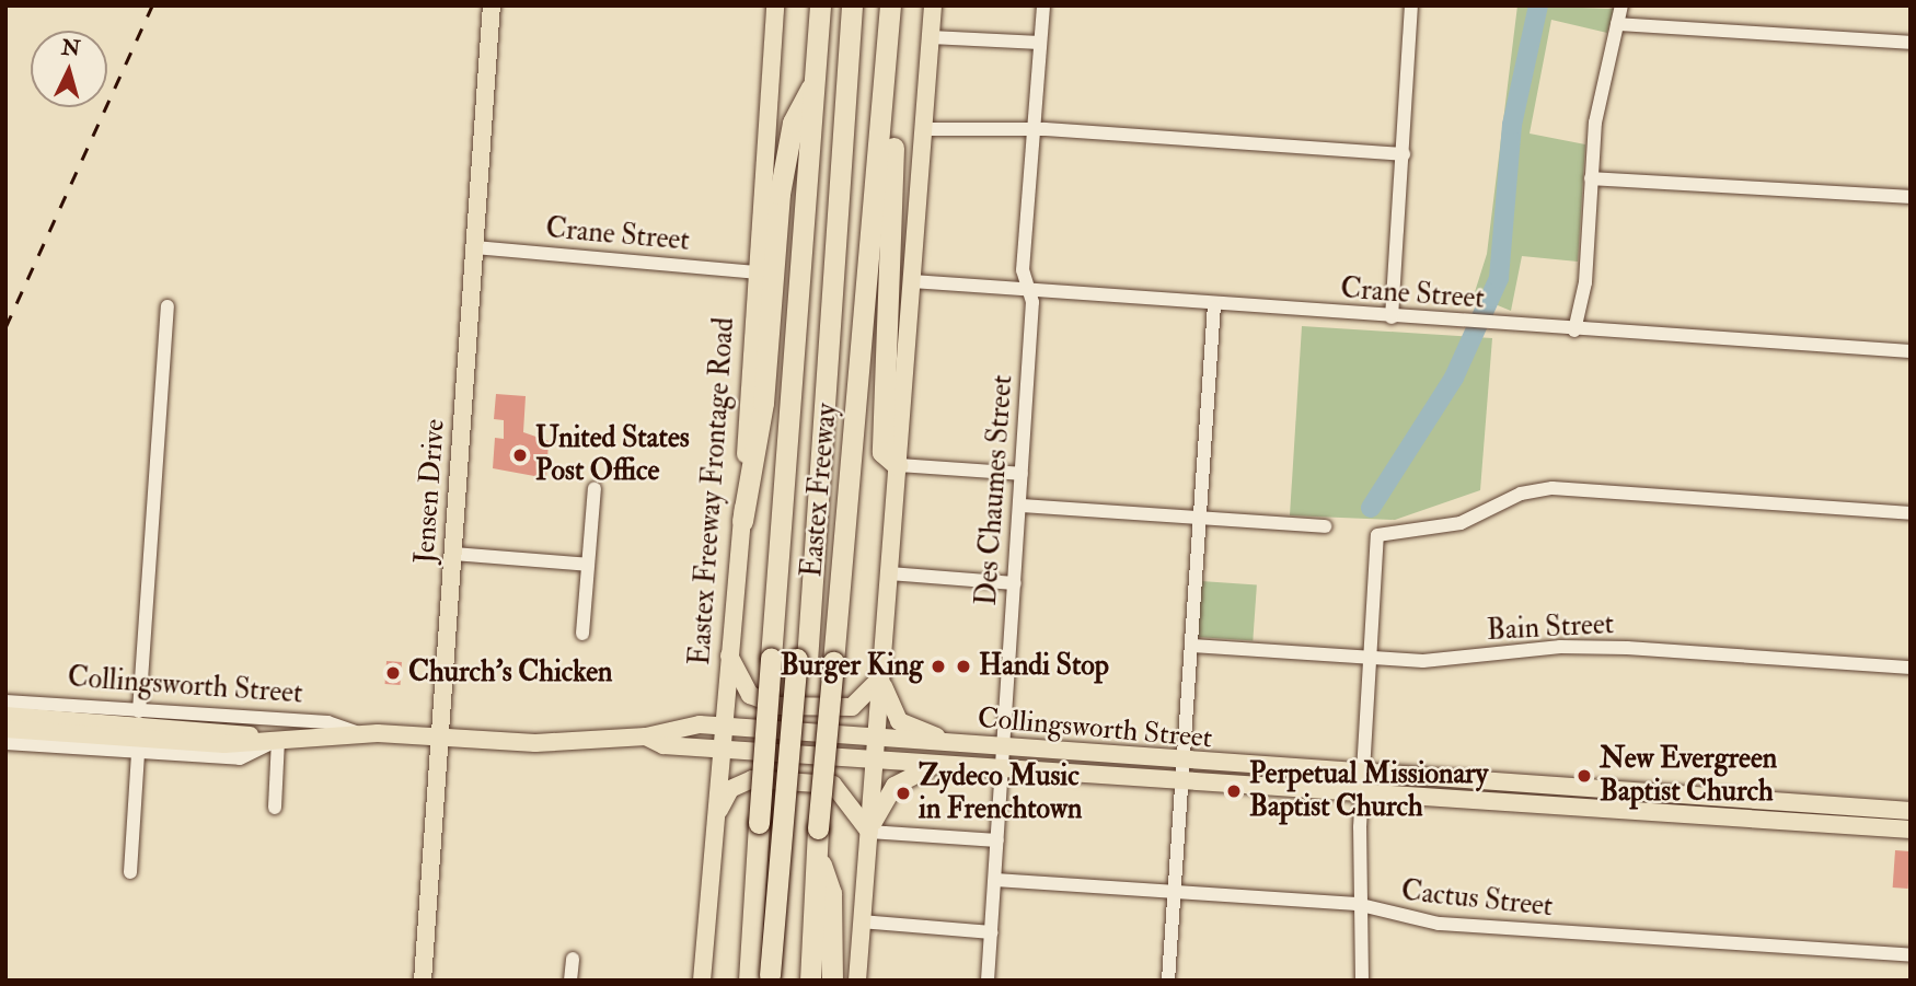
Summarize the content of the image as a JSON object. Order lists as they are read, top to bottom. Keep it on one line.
{"streets":{"highway":["Eastex Freeway"],"main road":["Jensen Drive","Eastex Freeway Frontage Road","Collingsworth Street"],"street":["Crane Street","Des Chaumes Street","Bain Street","Cactus Street"]},"crossings":[["Crane Street","Des Chaumes Street"],["Crane Street","Jensen Drive"],["Crane Street","Eastex Freeway Frontage Road"],["Des Chaumes Street","Collingsworth Street"],["Des Chaumes Street","Cactus Street"],["Jensen Drive","Collingsworth Street"],["Eastex Freeway Frontage Road","Collingsworth Street"]],"places":["United States Post Office","Burger King","Handi Stop","Church's Chicken","New Evergreen Baptist Church","Perpetual Missionary Baptist Church","Zydeco Music in Frenchtown"],"north":"top"}
